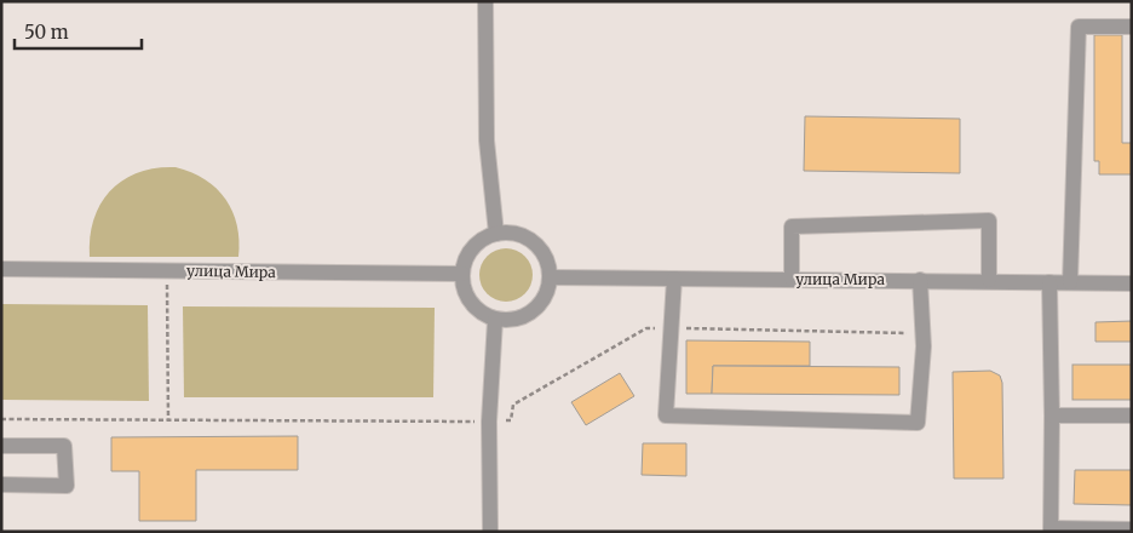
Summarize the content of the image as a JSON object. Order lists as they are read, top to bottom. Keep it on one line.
{"streets":{"street":["улица Мира"]},"scale_bar":"50 m"}
